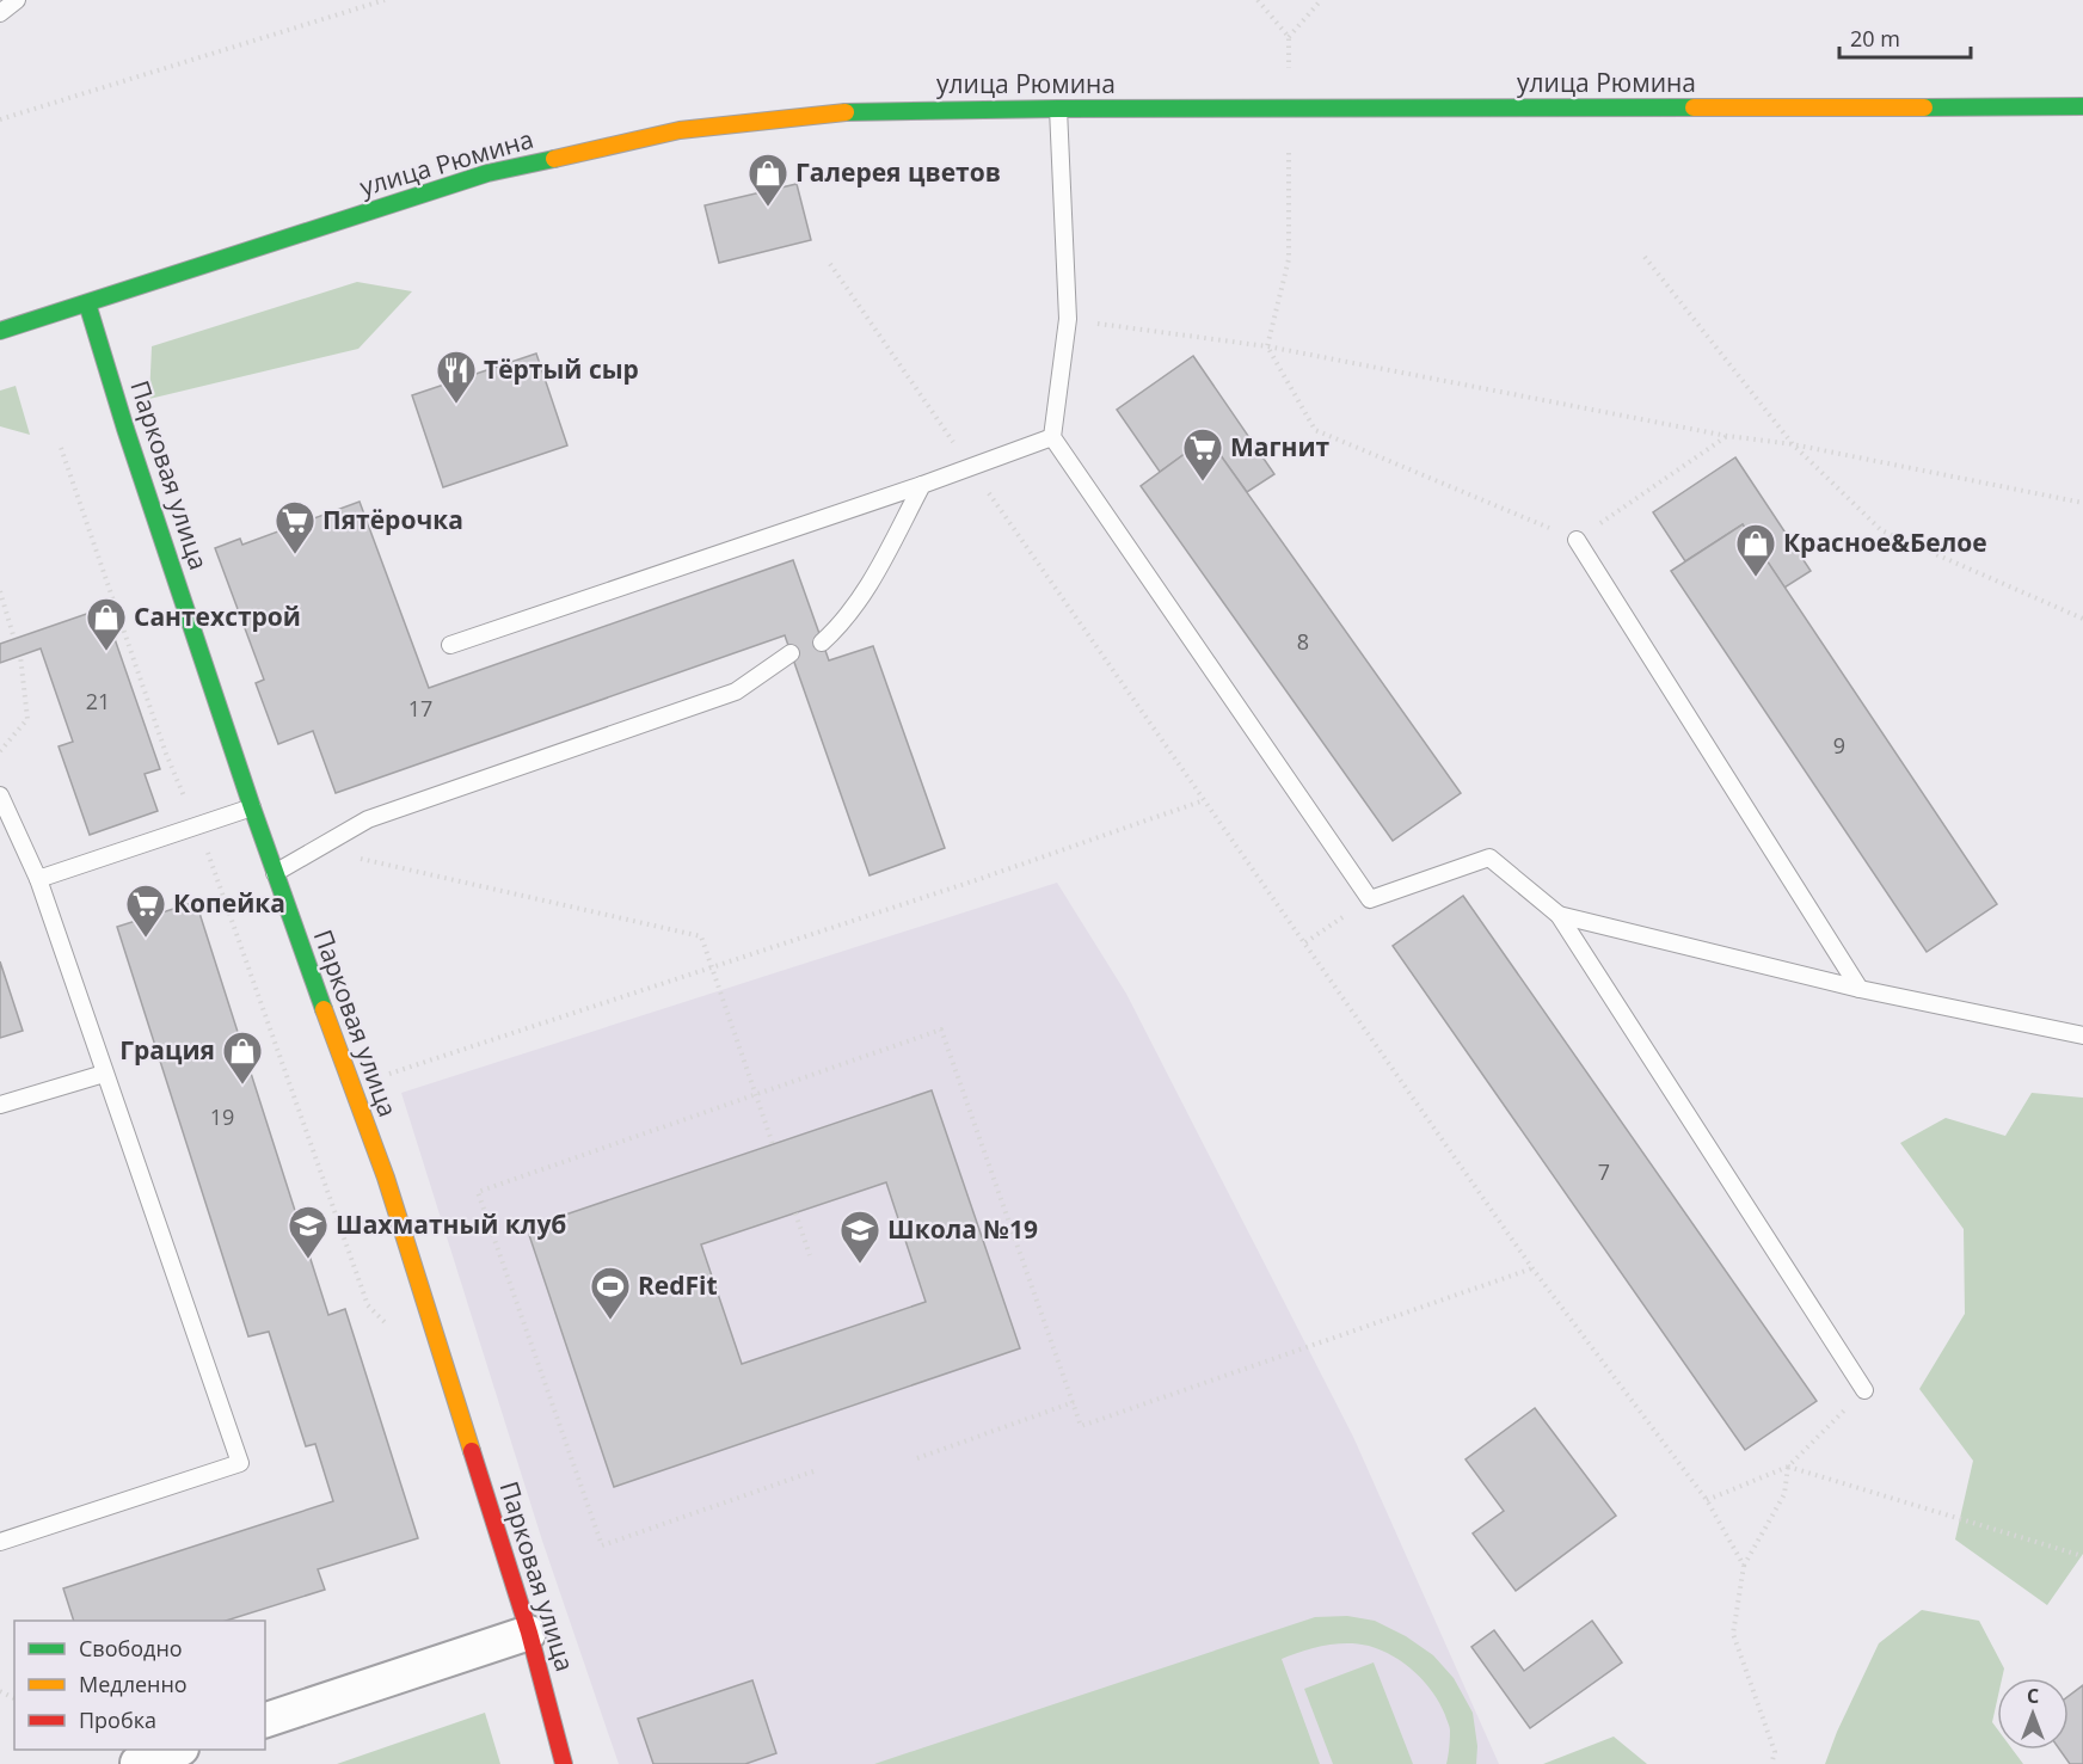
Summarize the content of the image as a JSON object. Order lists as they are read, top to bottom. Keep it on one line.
{"streets":{"main road":["улица Рюмина","Парковая улица"]},"crossings":[["улица Рюмина","Парковая улица"]],"places":{"shop":["Галерея цветов","Красное&Белое","Сантехстрой","Грация"],"restaurant":["Тёртый сыр"],"supermarket":["Магнит","Пятёрочка","Копейка"],"school or university":["Шахматный клуб","Школа №19"],"sports":["RedFit"]},"house_numbers":["8","21","17","9","19","7"],"legend":["Свободно","Медленно","Пробка"],"scale_bar":"20 m","north":"top"}
